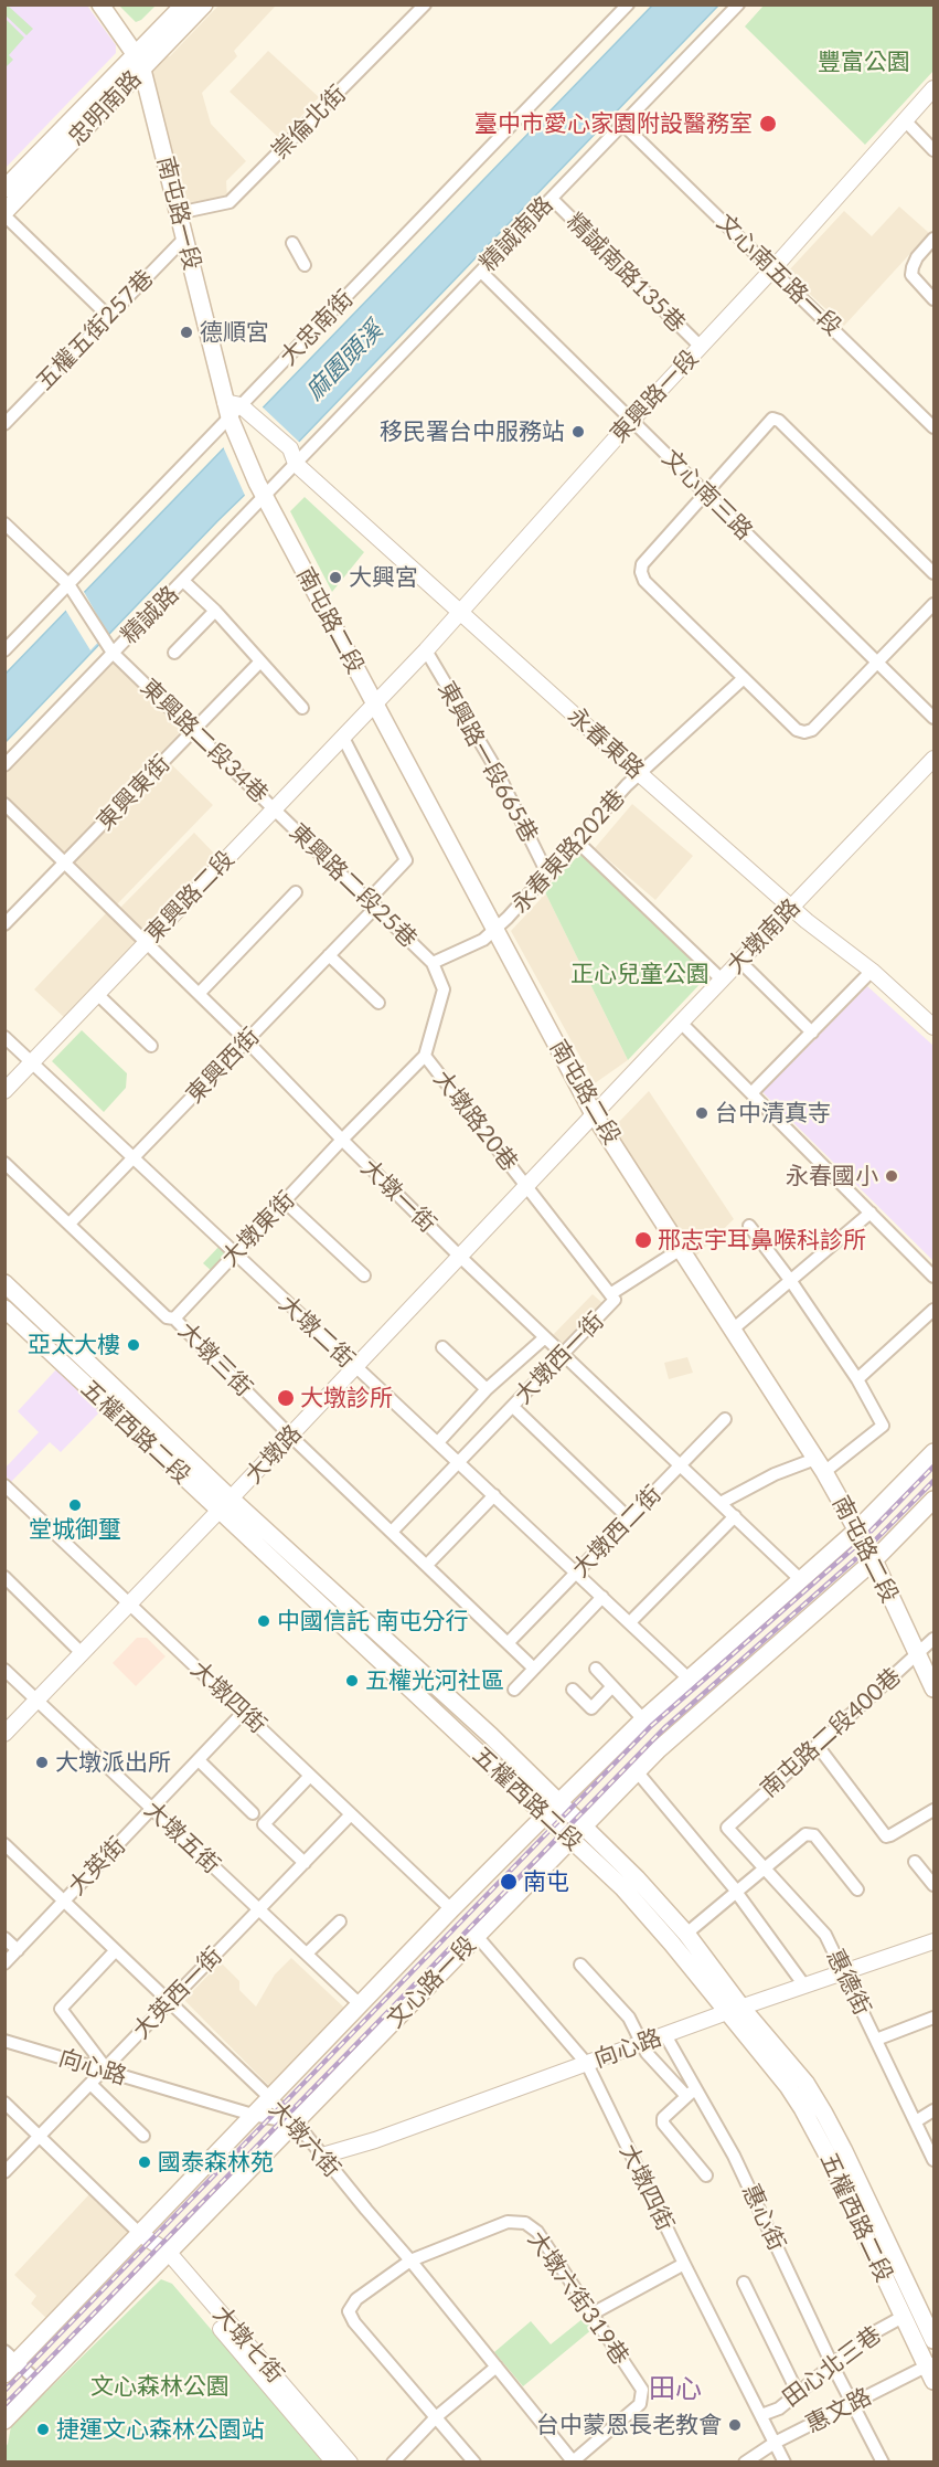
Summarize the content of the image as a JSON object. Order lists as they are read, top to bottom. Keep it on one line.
{"streets":{"main road":["忠明南路","南屯路一段","南屯路二段","五權西路二段","文心路一段"],"street":["崇倫北街","精誠南路","精誠南路135巷","文心南五路一段","大忠南街","五權五街257巷","東興路一段","文心南三路","精誠路","東興路二段34巷","永春東路","東興路一段665巷","東興東街","永春東路202巷","東興路二段25巷","東興路二段","大墩南路","東興西街","大墩路20巷","大墩一街","大墩東街","大墩二街","大墩西一街","大墩三街","大墩路","大墩西二街","大墩四街","南屯路二段400巷","大墩五街","大英街","惠德街","大英西一街","向心路","大墩六街","惠心街","大墩六街319巷","大墩七街","田心北三巷","惠文路"]},"crossings":[["忠明南路","南屯路一段"],["崇倫北街","南屯路一段"],["南屯路一段","大忠南街"],["南屯路一段","五權五街257巷"],["南屯路一段","精誠路"],["南屯路一段","南屯路二段"],["南屯路一段","永春東路"],["精誠南路","精誠南路135巷"],["精誠南路","文心南五路一段"],["精誠南路","文心南三路"],["精誠南路","精誠路"],["精誠南路","永春東路"],["精誠南路135巷","東興路一段"],["文心南五路一段","東興路一段"],["大忠南街","東興路二段34巷"],["大忠南街","永春東路"],["東興路一段","文心南三路"],["東興路一段","南屯路二段"],["東興路一段","永春東路"],["東興路一段","東興路一段665巷"],["東興路一段","東興路二段"],["精誠路","南屯路二段"],["精誠路","東興路二段34巷"],["精誠路","永春東路"],["南屯路二段","永春東路202巷"],["南屯路二段","東興路二段"],["南屯路二段","大墩南路"],["南屯路二段","大墩路"],["南屯路二段","南屯路二段400巷"],["南屯路二段","文心路一段"],["東興路二段34巷","東興東街"],["東興路二段34巷","東興路二段25巷"],["東興路二段34巷","東興路二段"],["永春東路","永春東路202巷"],["永春東路","大墩南路"],["東興路一段665巷","永春東路202巷"],["東興東街","大墩一街"],["永春東路202巷","東興路二段25巷"],["東興路二段25巷","東興路二段"],["東興路二段25巷","東興西街"],["東興路二段","東興西街"],["東興路二段","大墩一街"],["東興路二段","大墩二街"],["大墩南路","大墩路"],["東興西街","大墩一街"],["東興西街","大墩二街"],["東興西街","大墩三街"],["大墩路20巷","大墩東街"],["大墩路20巷","大墩西一街"],["大墩路20巷","大墩路"],["大墩一街","大墩東街"],["大墩一街","大墩西一街"],["大墩一街","大墩路"],["大墩一街","大墩西二街"],["大墩一街","文心路一段"],["大墩東街","大墩二街"],["大墩東街","大墩三街"],["大墩二街","大墩西一街"],["大墩二街","大墩路"],["大墩二街","大墩西二街"],["大墩二街","文心路一段"],["大墩西一街","大墩三街"],["大墩西一街","大墩路"],["大墩三街","大墩路"],["大墩三街","大墩西二街"],["五權西路二段","大墩路"],["五權西路二段","文心路一段"],["五權西路二段","向心路"],["五權西路二段","田心北三巷"],["五權西路二段","惠文路"],["大墩路","大墩四街"],["大墩路","大墩五街"],["大墩四街","大英街"],["大墩四街","文心路一段"],["大墩四街","大英西一街"],["大墩四街","向心路"],["大墩四街","田心北三巷"],["大墩四街","惠文路"],["南屯路二段400巷","惠德街"],["大墩五街","大英街"],["大墩五街","文心路一段"],["大墩五街","大英西一街"],["大英街","大墩六街"],["文心路一段","向心路"],["文心路一段","大墩六街"],["文心路一段","大墩七街"],["惠德街","向心路"],["大英西一街","向心路"],["大英西一街","大墩六街"],["大英西一街","大墩七街"],["向心路","大墩六街"],["向心路","惠心街"],["大墩六街","大墩六街319巷"],["惠心街","田心北三巷"],["惠心街","惠文路"]],"districts":["田心"],"water":["麻園頭溪"],"parks":["豐富公園","正心兒童公園","文心森林公園"],"places":["臺中市愛心家園附設醫務室","德順宮","移民署台中服務站","大興宮","台中清真寺","永春國小","邢志宇耳鼻喉科診所","亞太大樓","大墩診所","堂城御璽","中國信託 南屯分行","五權光河社區","大墩派出所","南屯","國泰森林苑","台中蒙恩長老教會","捷運文心森林公園站"]}
